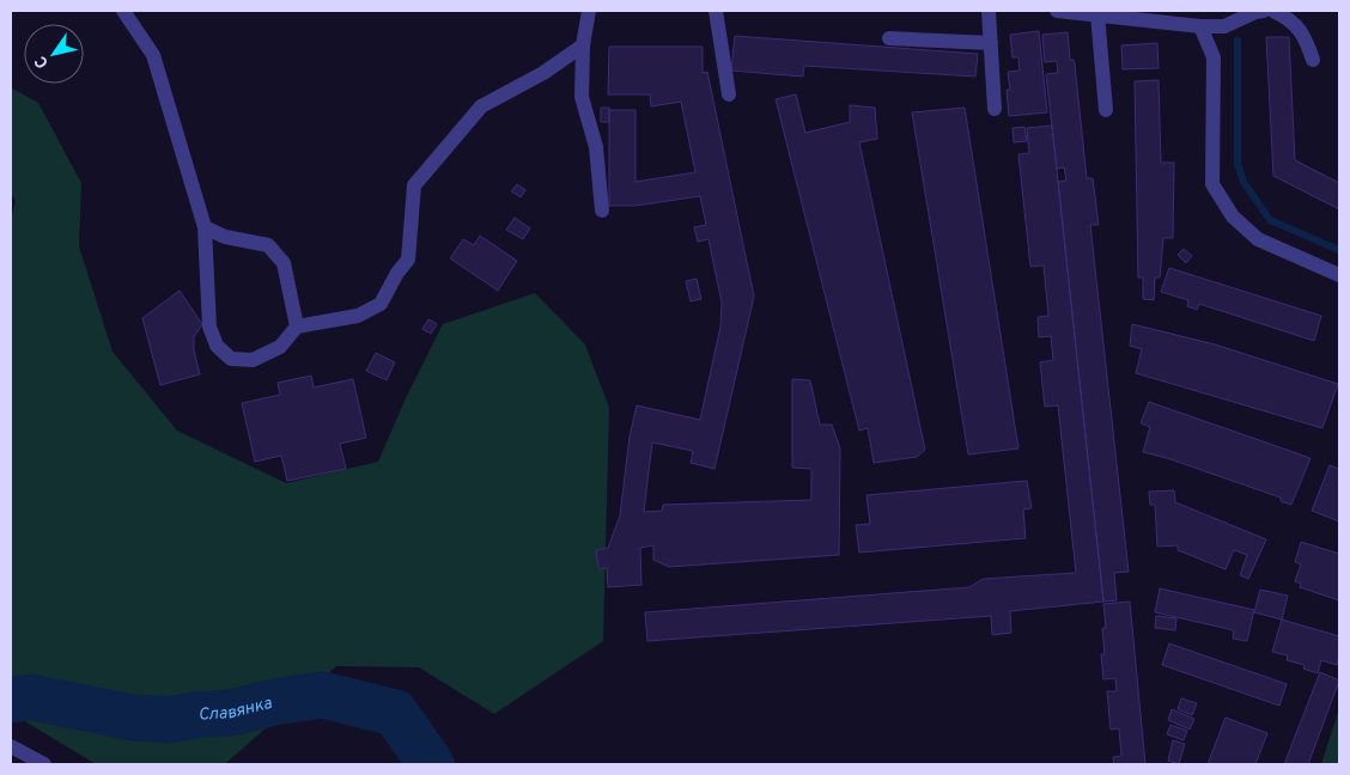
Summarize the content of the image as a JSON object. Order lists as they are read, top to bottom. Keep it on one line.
{"water":["Славянка"],"north":"bottom left"}
